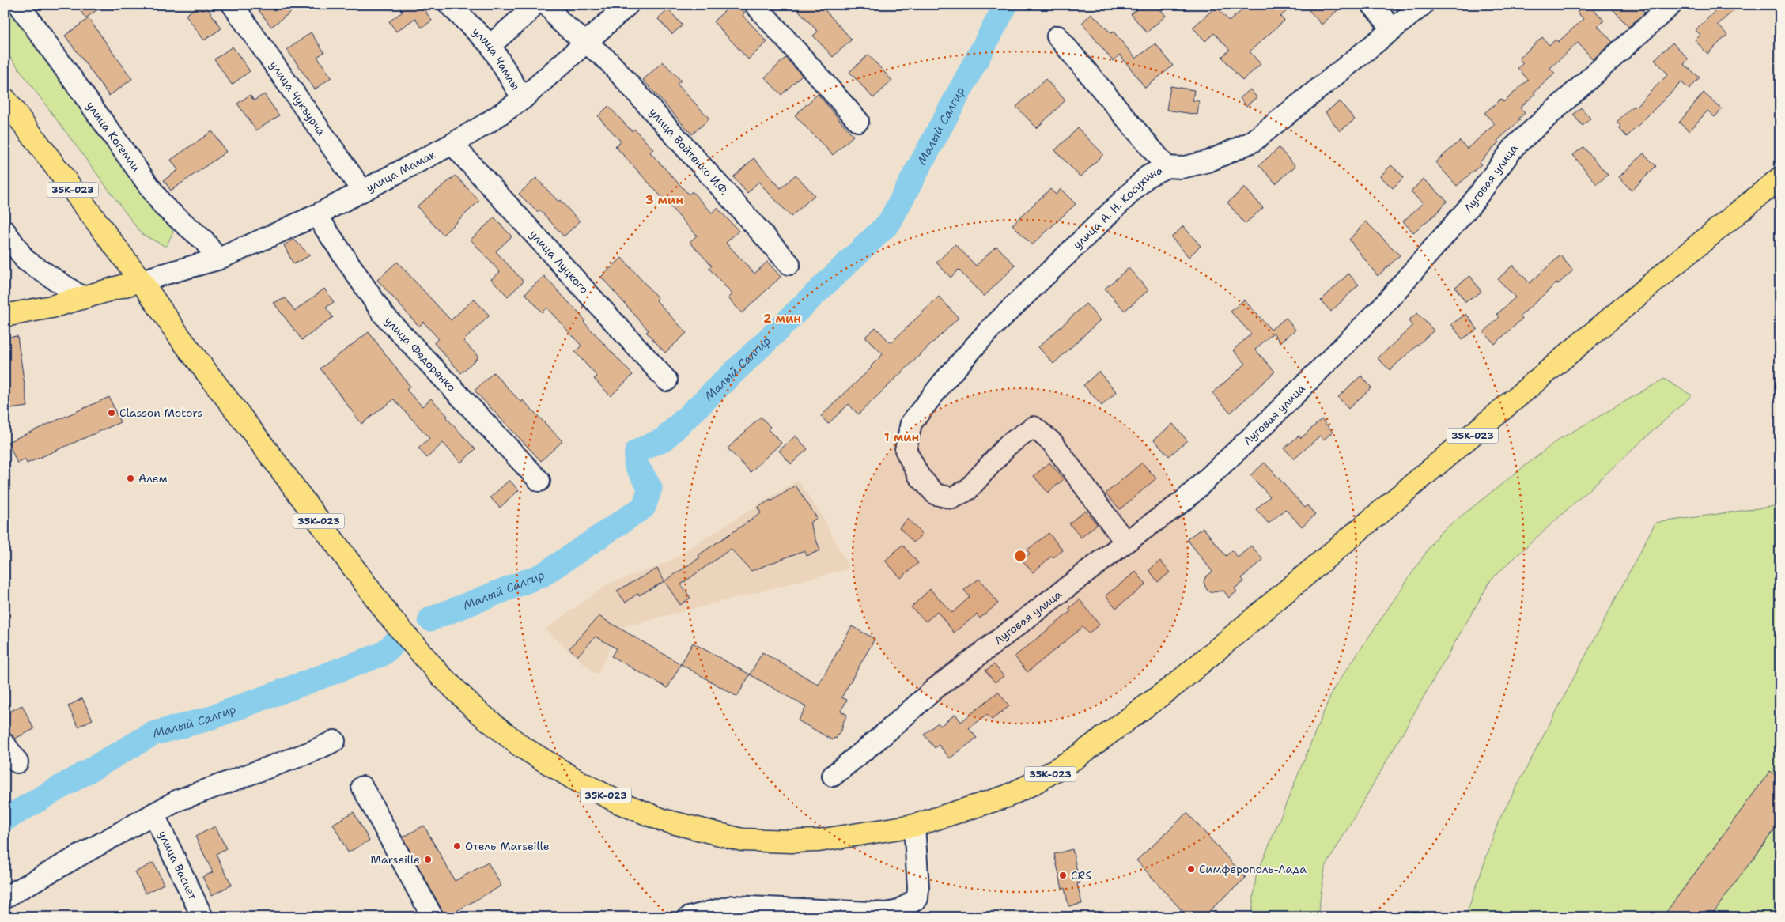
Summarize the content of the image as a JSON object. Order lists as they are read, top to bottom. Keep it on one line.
{"streets":{"main road":["35К-023"],"street":["улица Чамлы","улица Чукъурча","улица Когемли","улица Войтенко И.Ф.","улица Мамак","Луговая улица","улица А. Н. Косухина","улица Луцкого","улица Федоренко","улица Васиет"]},"crossings":[["улица Чамлы","улица Мамак"],["улица Чукъурча","улица Мамак"],["улица Когемли","улица Мамак"],["улица Войтенко И.Ф.","улица Мамак"],["улица Мамак","35К-023"],["улица Мамак","улица Луцкого"],["улица Мамак","улица Федоренко"],["Луговая улица","улица А. Н. Косухина"]],"water":["Малый Салгир"],"places":["Classon Motors","Алем","Отель Marseille","Marseille","Симферополь-Лада","CRS"],"rings":["3 мин","2 мин","1 мин"]}
